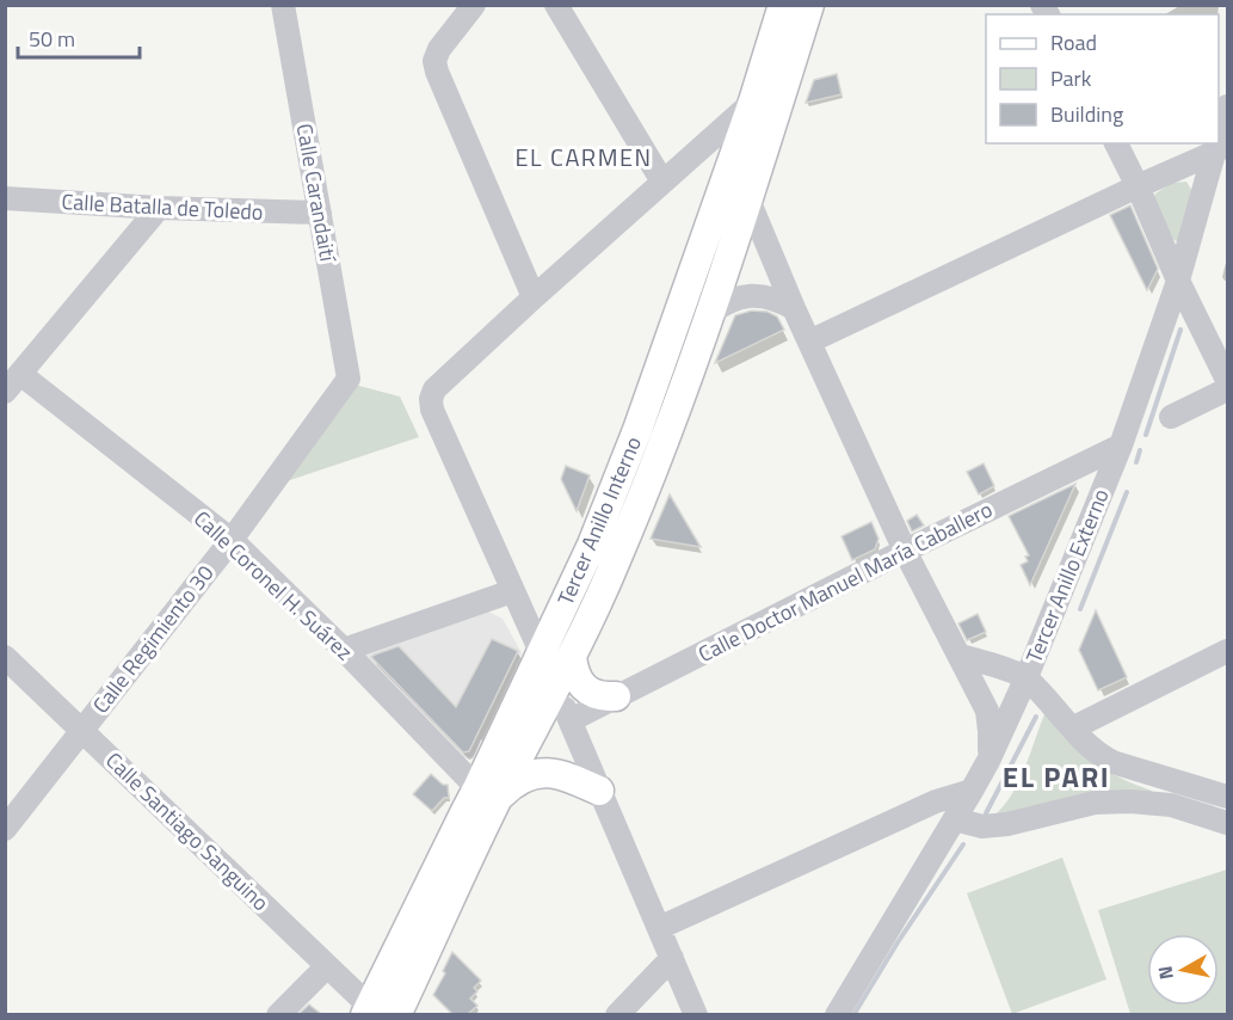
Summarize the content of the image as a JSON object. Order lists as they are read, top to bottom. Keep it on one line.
{"streets":{"main road":["Tercer Anillo Interno"],"street":["Calle Carandaití","Calle Batalla de Toledo","Tercer Anillo Externo","Calle Doctor Manuel María Caballero","Calle Coronel H. Suárez","Calle Regimiento 30","Calle Santiago Sanguino"]},"crossings":[["Calle Carandaití","Calle Batalla de Toledo"],["Calle Carandaití","Calle Regimiento 30"],["Tercer Anillo Interno","Calle Coronel H. Suárez"],["Tercer Anillo Interno","Calle Santiago Sanguino"],["Tercer Anillo Externo","Calle Doctor Manuel María Caballero"],["Calle Coronel H. Suárez","Calle Regimiento 30"],["Calle Regimiento 30","Calle Santiago Sanguino"]],"districts":["EL CARMEN","EL PARI"],"legend":["Road","Park","Building"],"scale_bar":"50 m","north":"left"}
